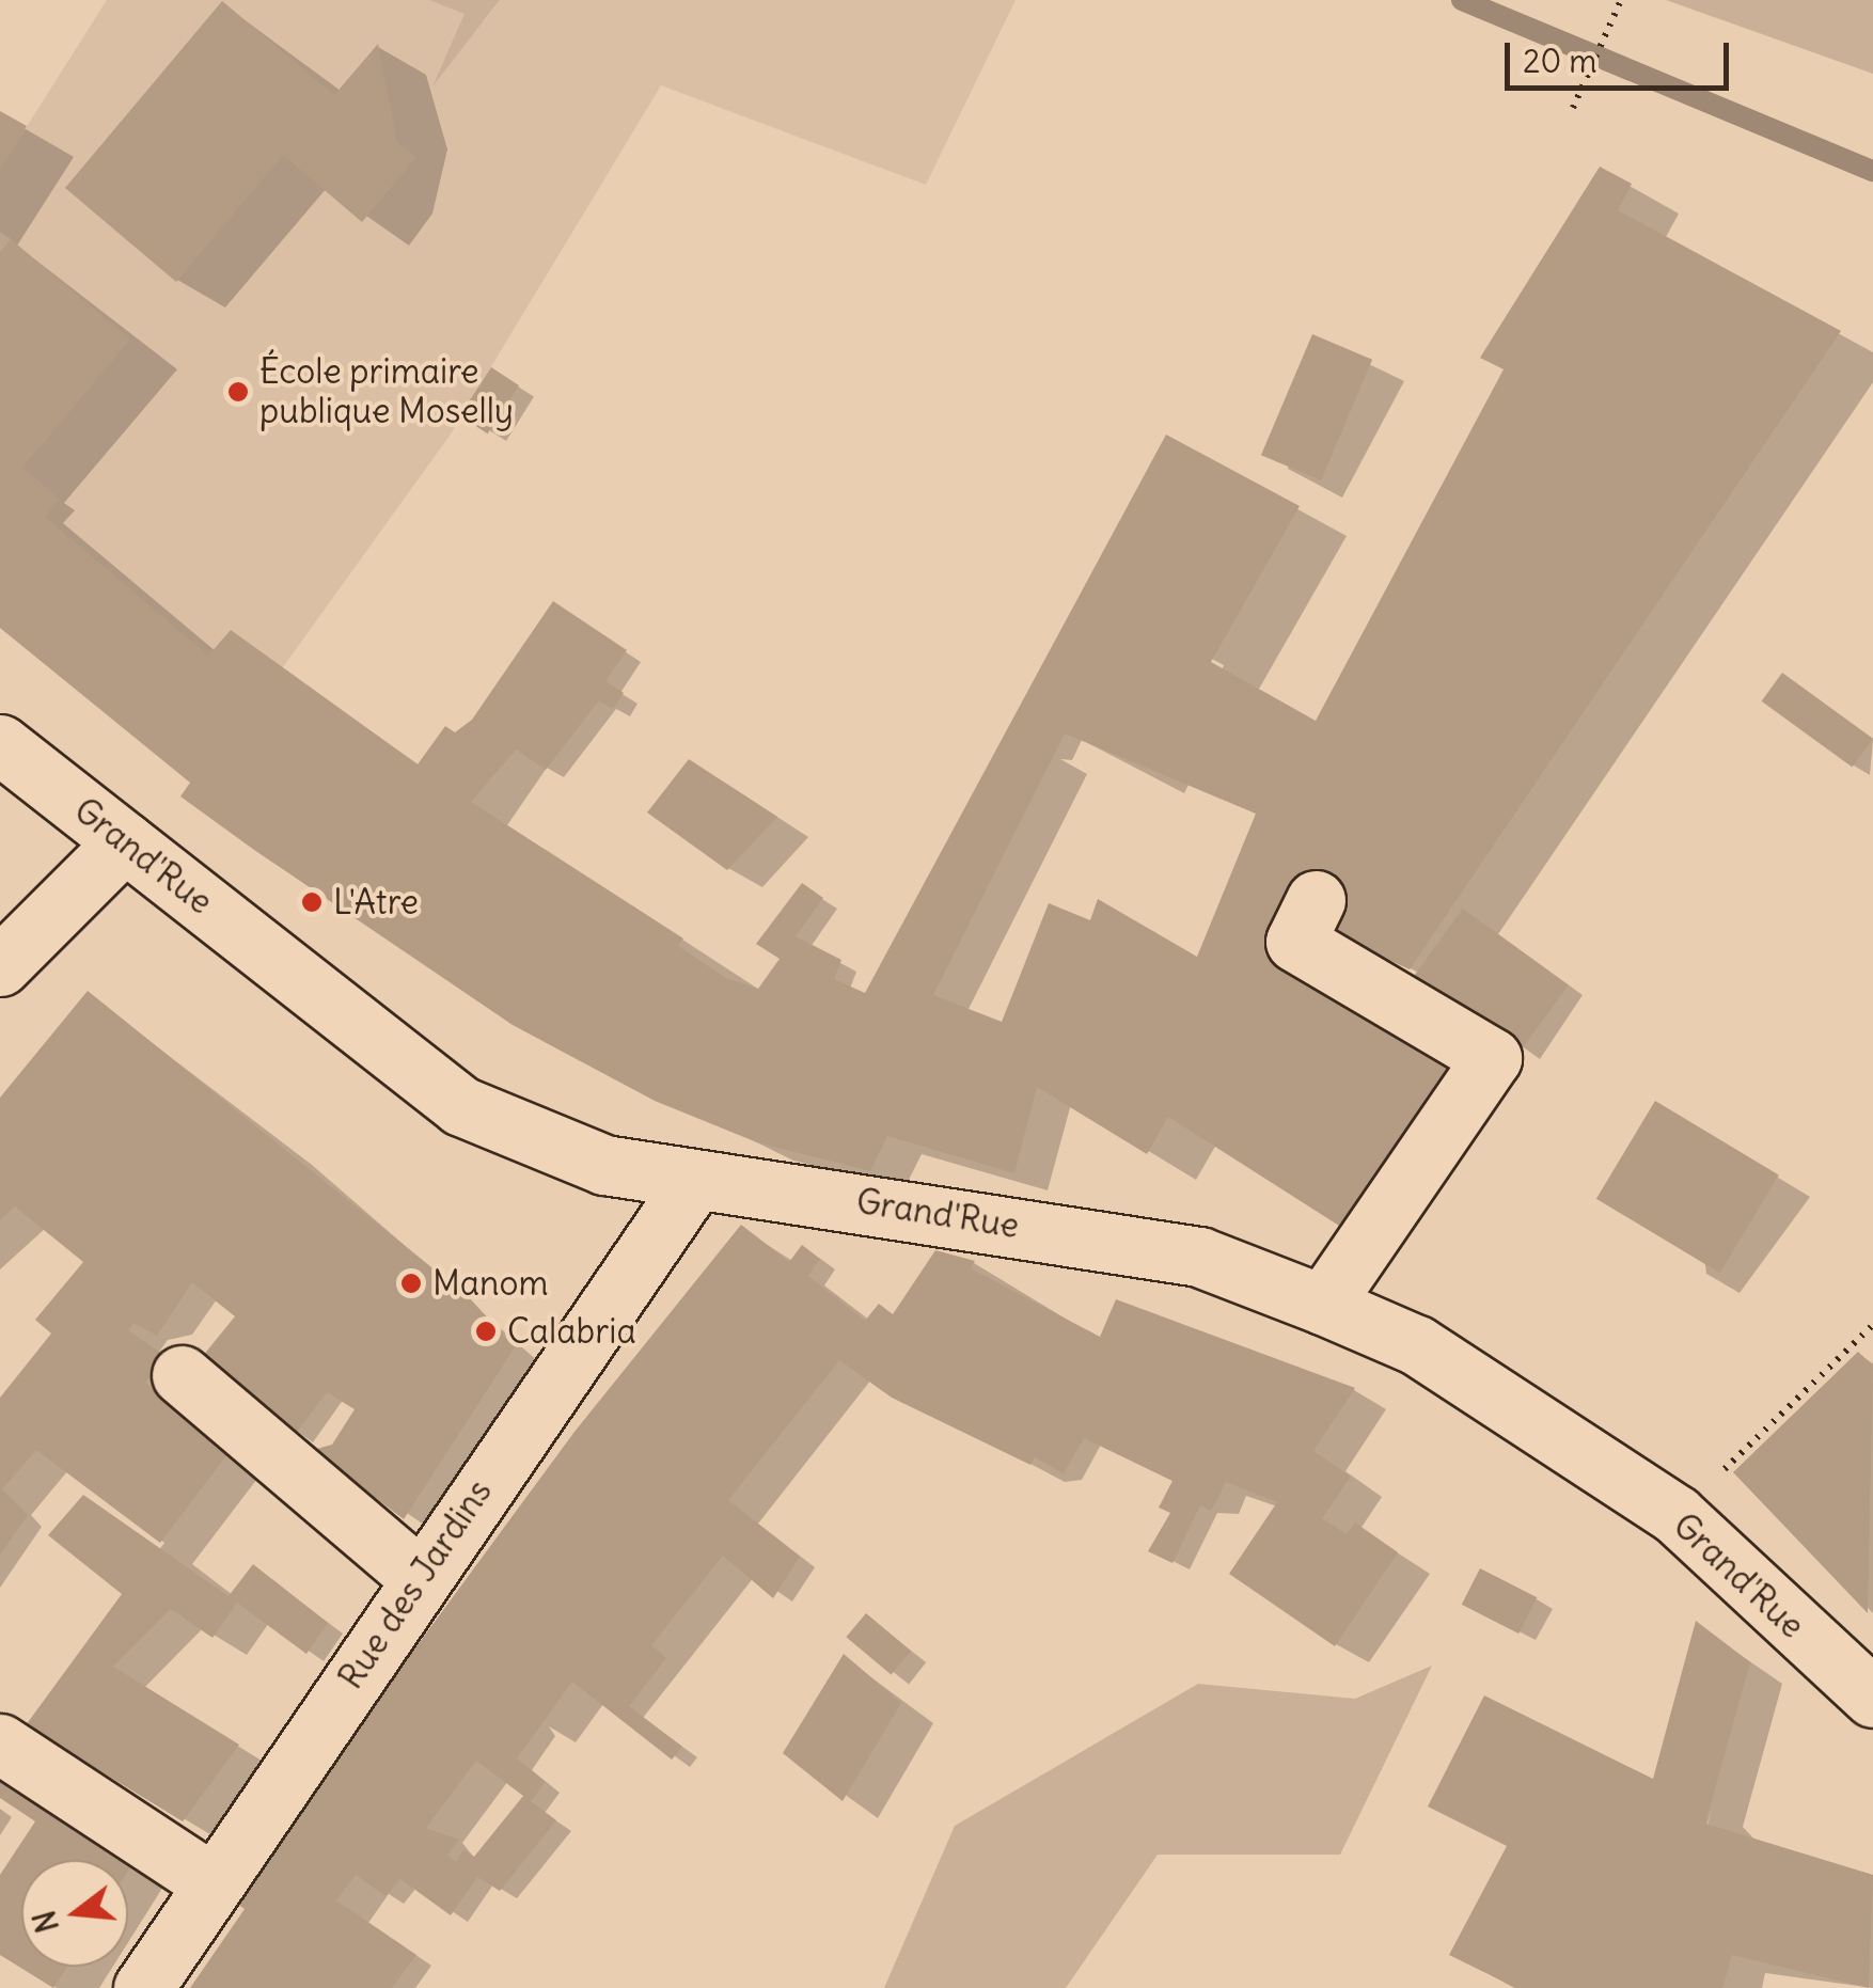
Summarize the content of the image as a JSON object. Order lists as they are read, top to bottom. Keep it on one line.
{"streets":{"street":["Grand'Rue","Rue des Jardins"]},"crossings":[["Grand'Rue","Rue des Jardins"]],"places":["École primaire publique Moselly","L'Atre","Manom","Calabria"],"scale_bar":"20 m","north":"left"}
